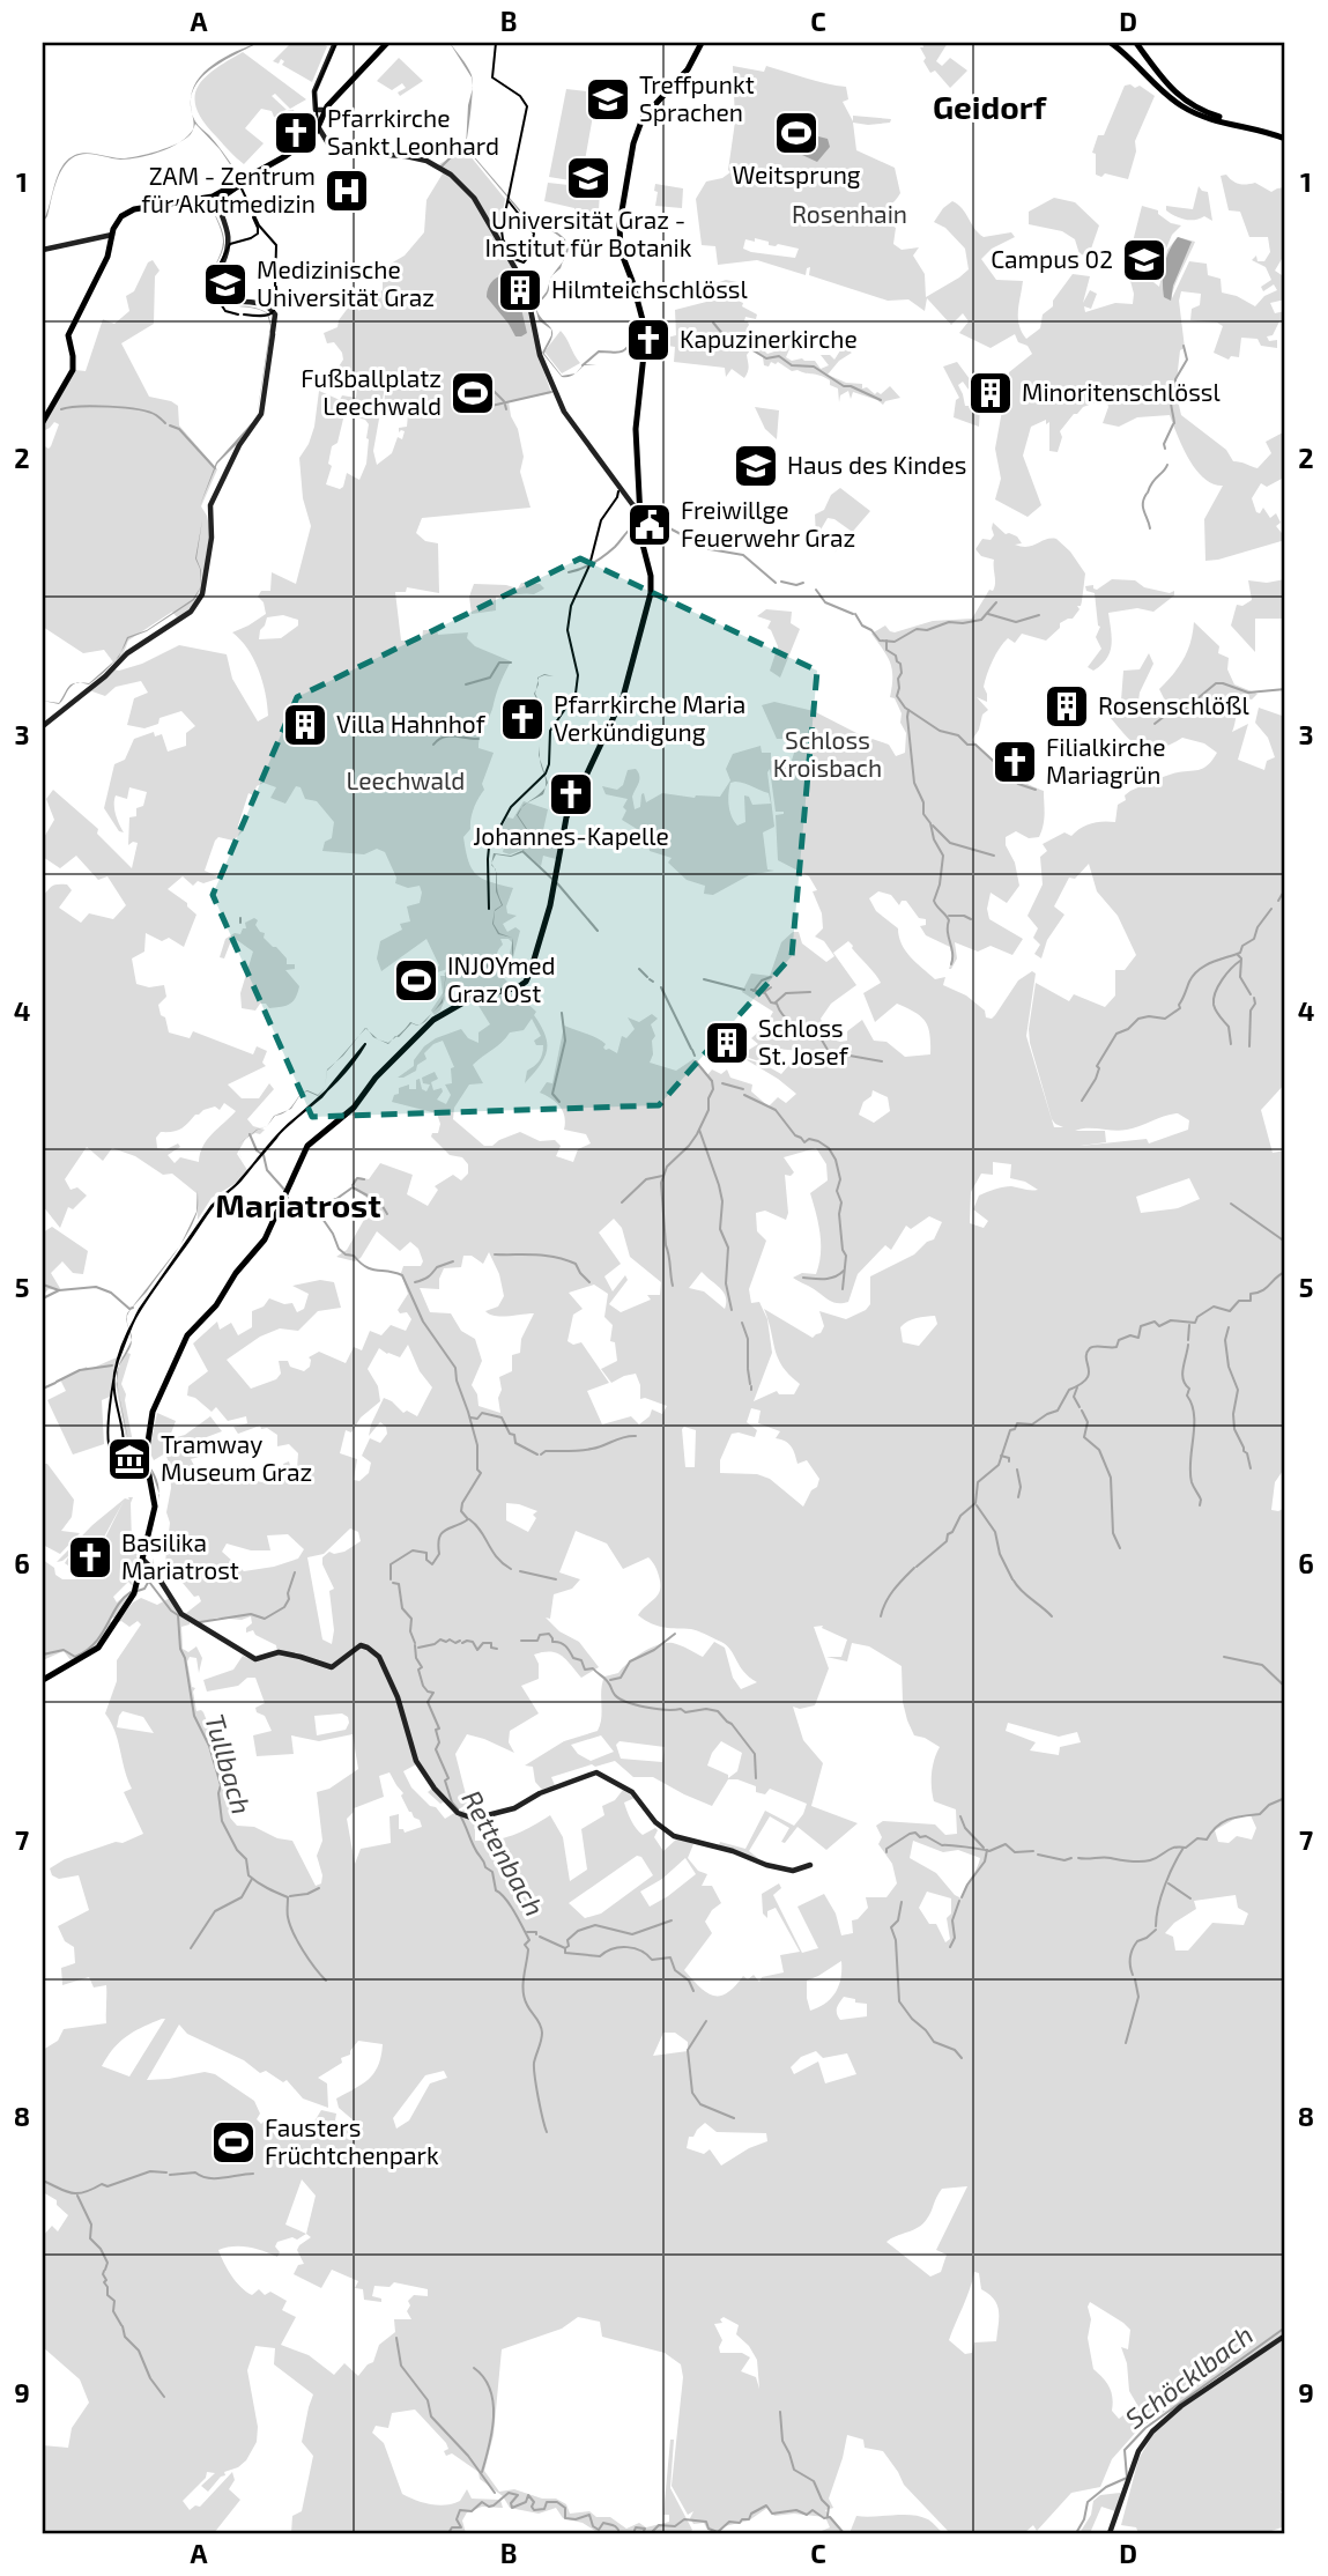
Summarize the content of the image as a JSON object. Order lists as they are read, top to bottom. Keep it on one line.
{"districts":["Geidorf","Mariatrost"],"water":["Tullbach","Rettenbach","Schöcklbach"],"parks":["Rosenhain","Schloss Kroisbach","Leechwald"],"places":{"school or university":["Treffpunkt Sprachen","Universität Graz - Institut für Botanik","Campus 02","Medizinische Universität Graz","Haus des Kindes"],"church":["Pfarrkirche Sankt Leonhard","Kapuzinerkirche","Pfarrkirche Maria Verkündigung","Filialkirche Mariagrün","Johannes-Kapelle","Basilika Mariatrost"],"sports":["Weitsprung","Fußballplatz Leechwald","INJOYmed Graz Ost","Fausters Früchtchenpark"],"hospital":["ZAM - Zentrum für Akutmedizin"],"building":["Hilmteichschlössl","Minoritenschlössl","Rosenschlößl","Villa Hahnhof","Schloss St. Josef"],"public building":["Freiwillge Feuerwehr Graz"],"museum":["Tramway Museum Graz"]},"grid":{"columns":["A","B","C","D"],"rows":["1","2","3","4","5","6","7","8","9"]}}
